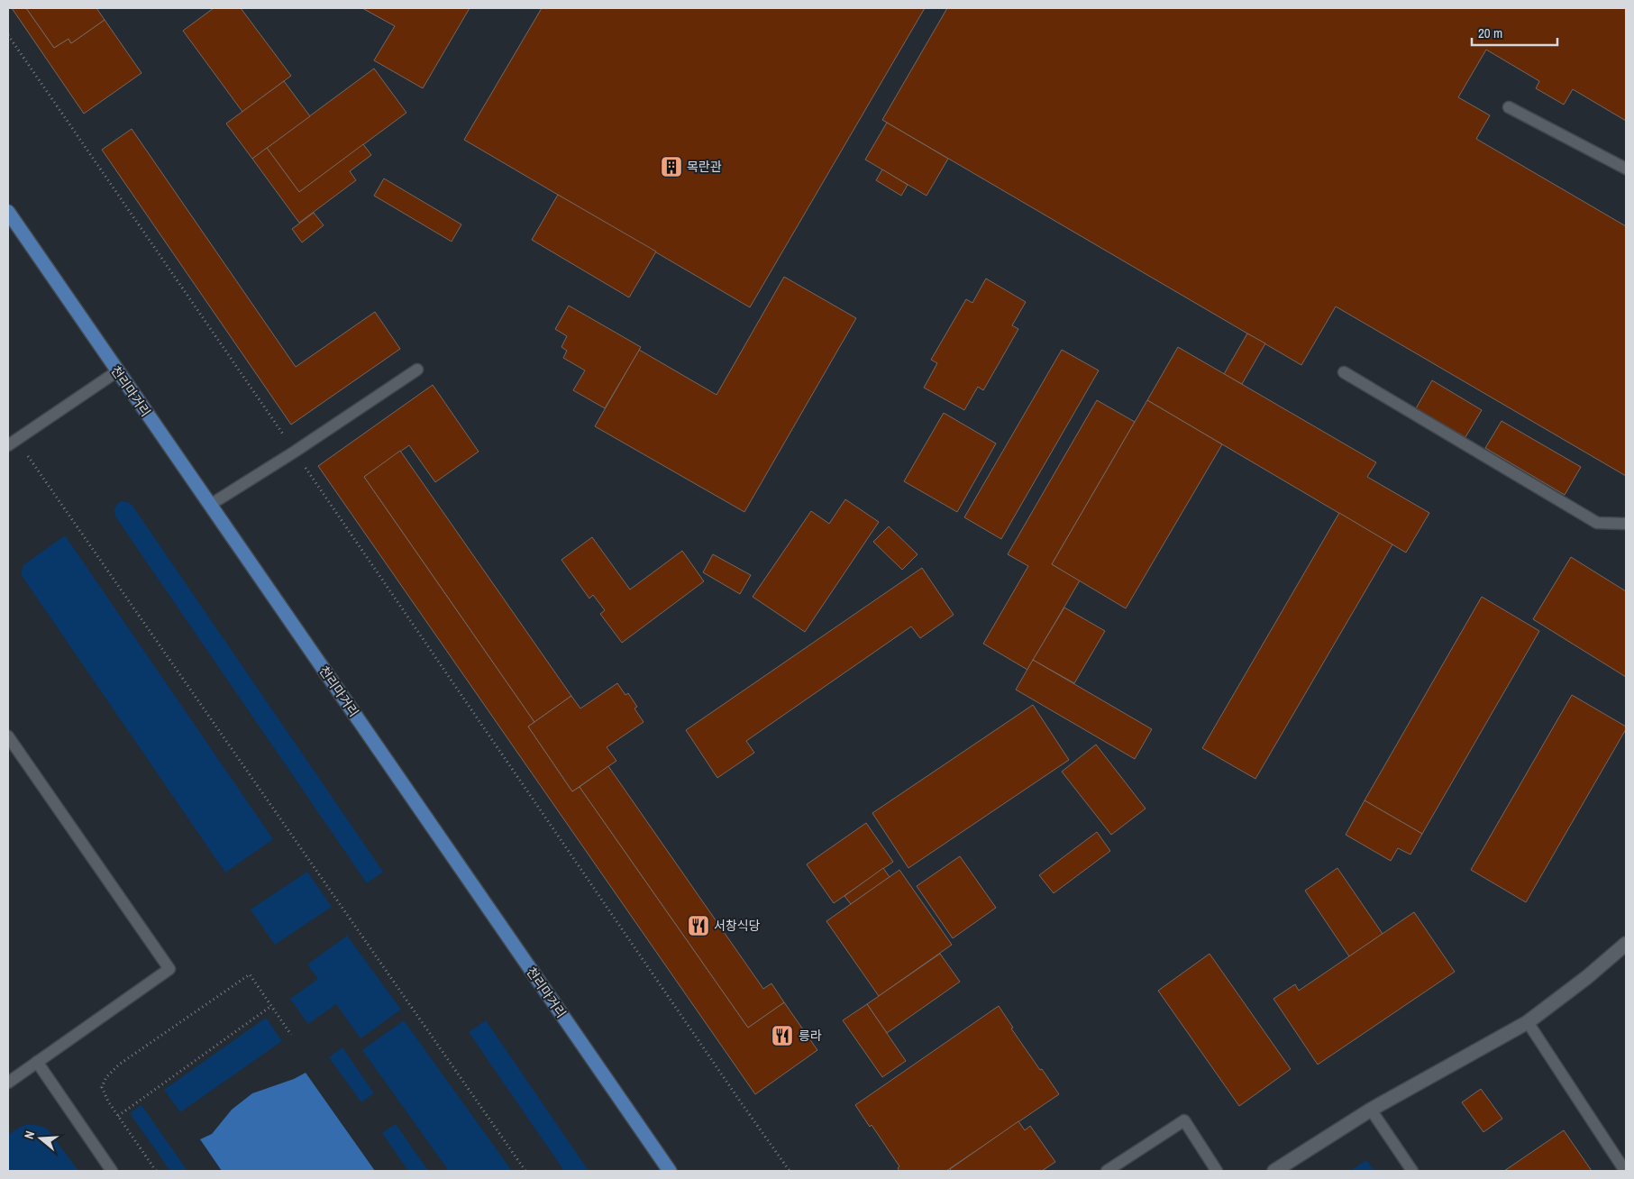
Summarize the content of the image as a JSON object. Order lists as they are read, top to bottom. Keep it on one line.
{"streets":{"main road":["천리마거리"]},"places":{"building":["목란관"],"restaurant":["서창식당","릉라"]},"scale_bar":"20 m","north":"left"}
